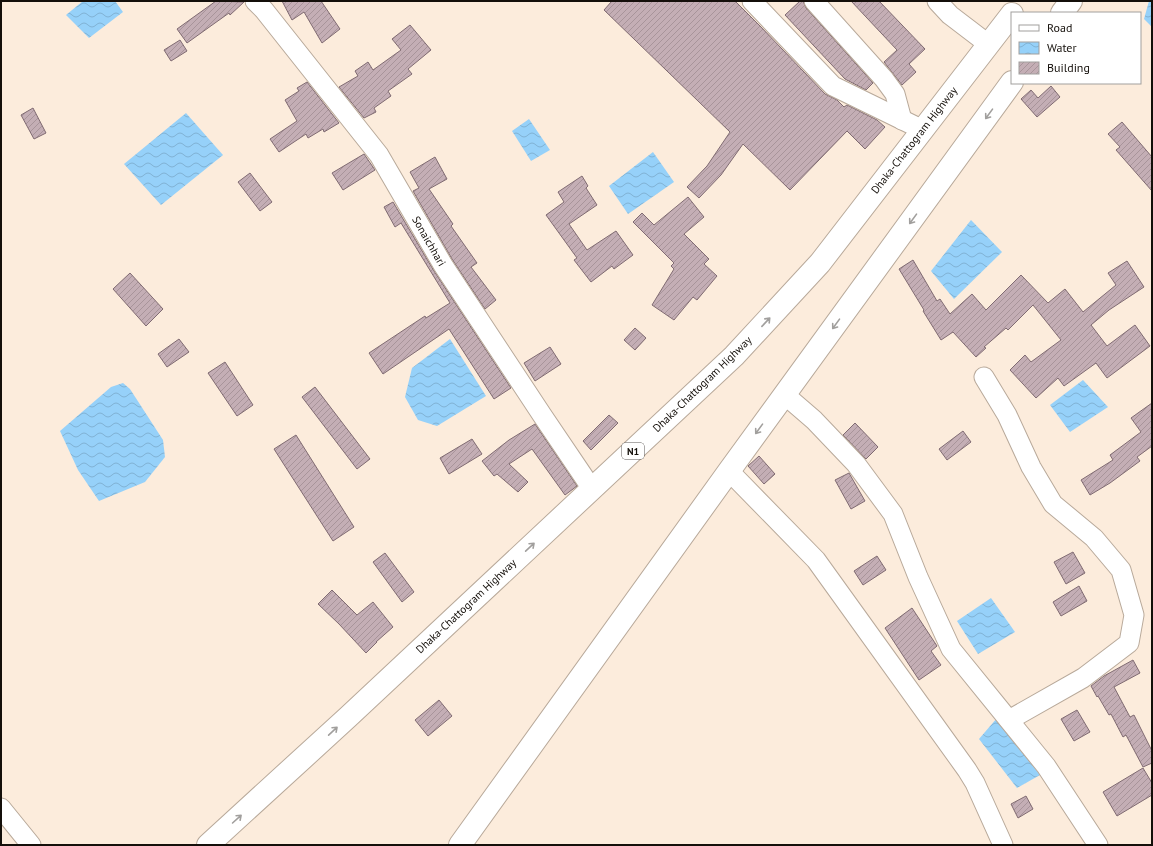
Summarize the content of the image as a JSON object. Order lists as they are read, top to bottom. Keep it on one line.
{"streets":{"highway":["Dhaka-Chattogram Highway","N1"],"street":["Sonaichhari"]},"crossings":[["Dhaka-Chattogram Highway","Sonaichhari"]],"legend":["Road","Water","Building"]}
